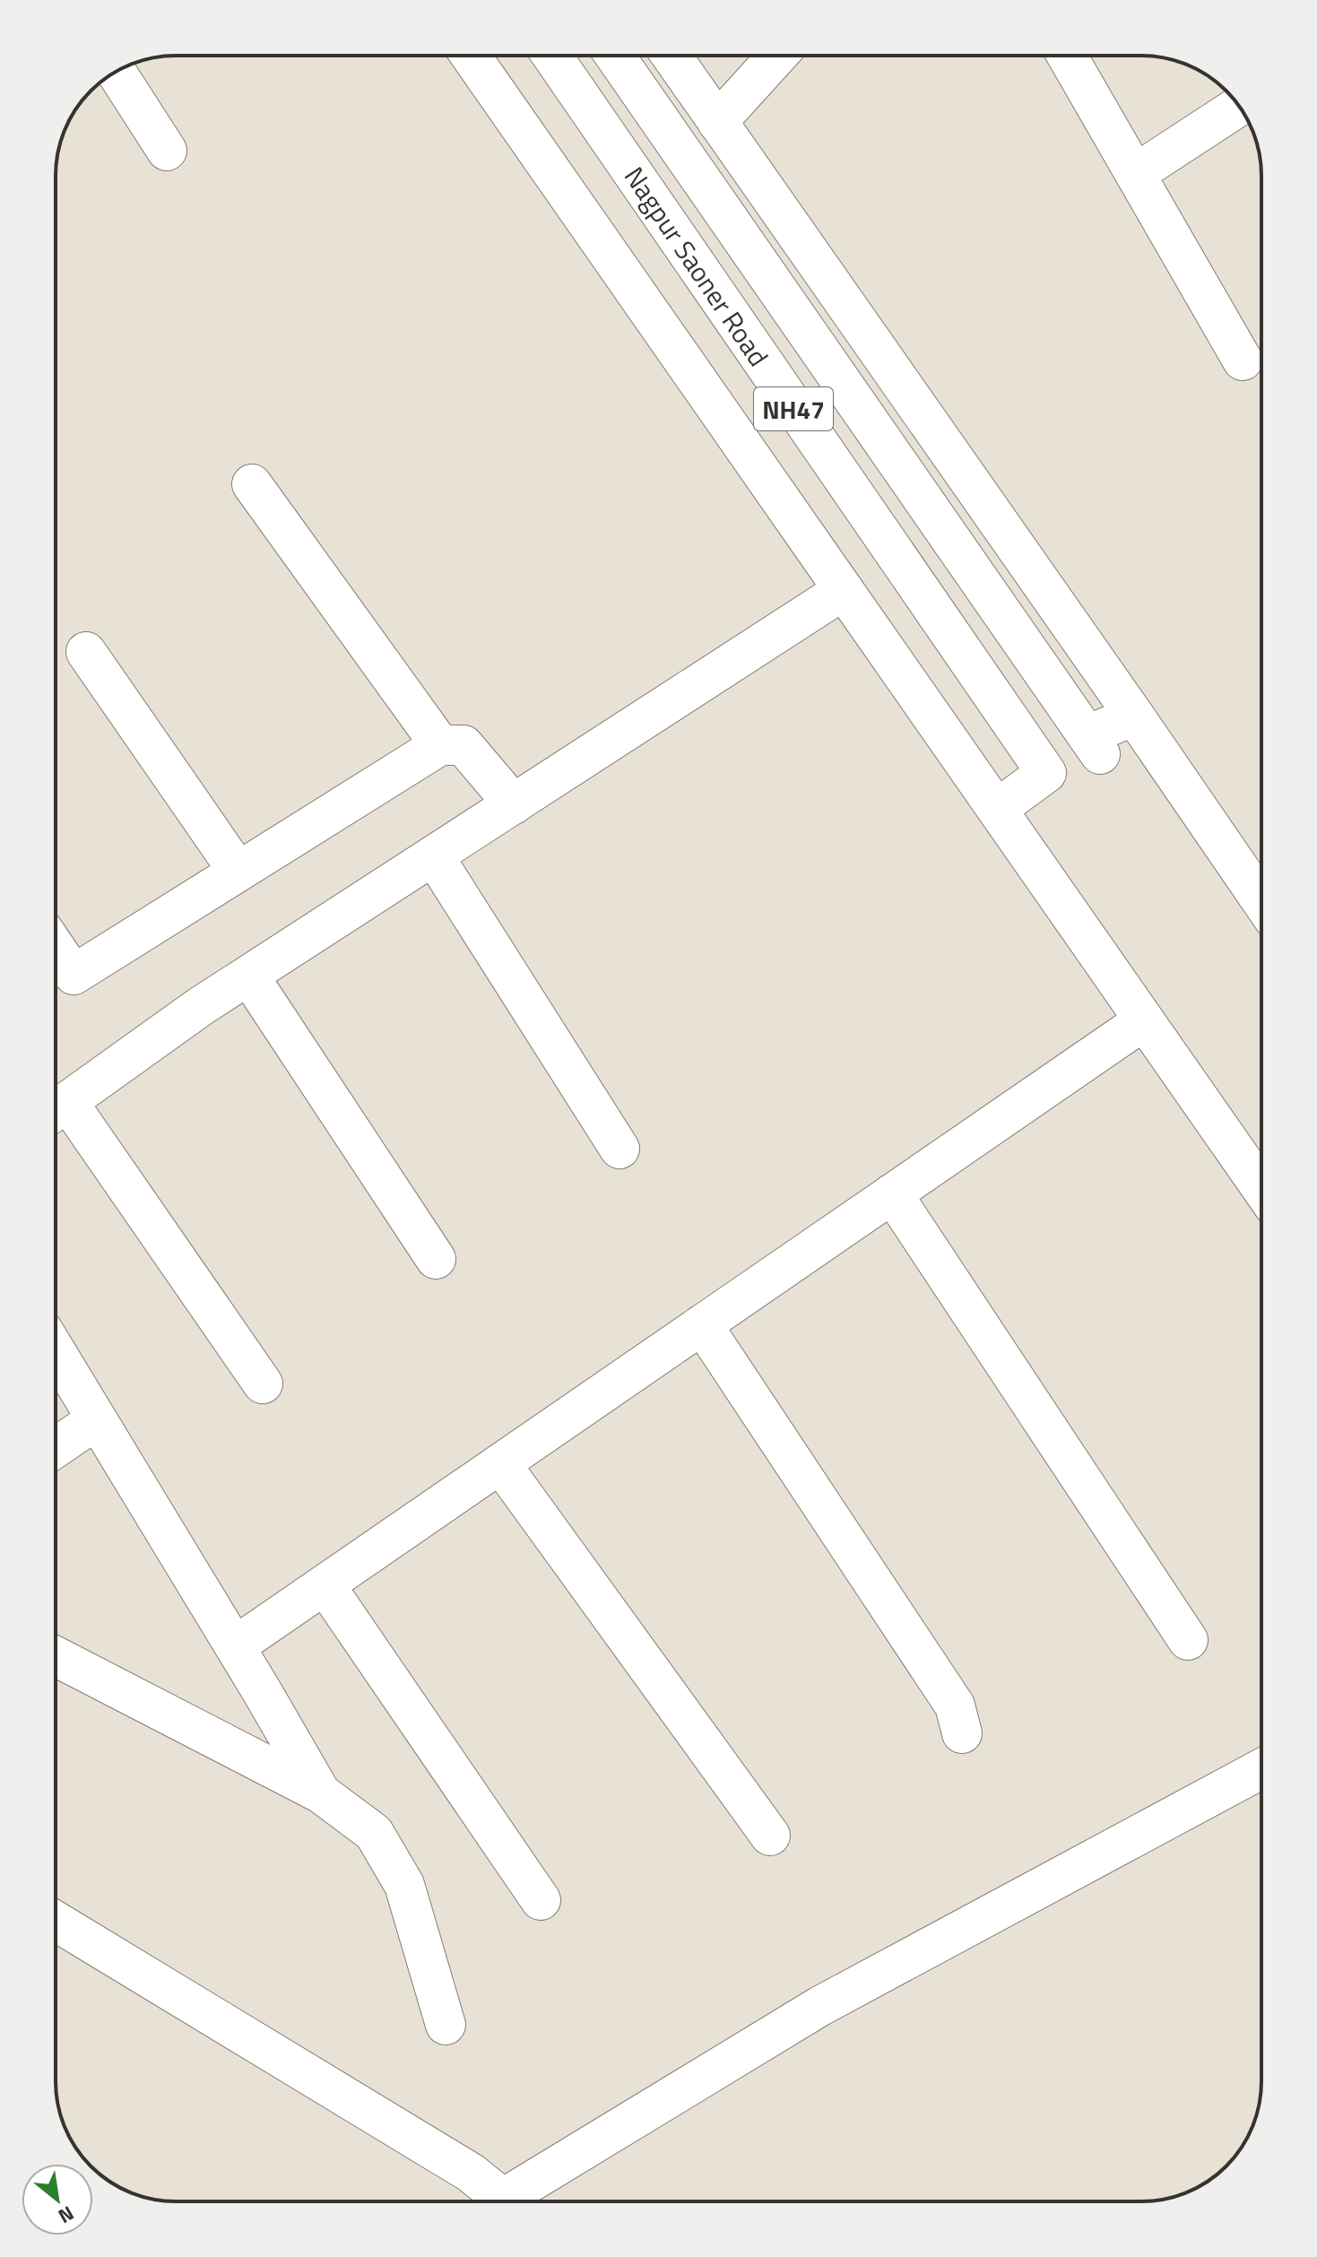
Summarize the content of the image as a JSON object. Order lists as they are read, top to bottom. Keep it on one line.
{"streets":{"main road":["Nagpur Saoner Road","NH47"]},"north":"bottom right"}
